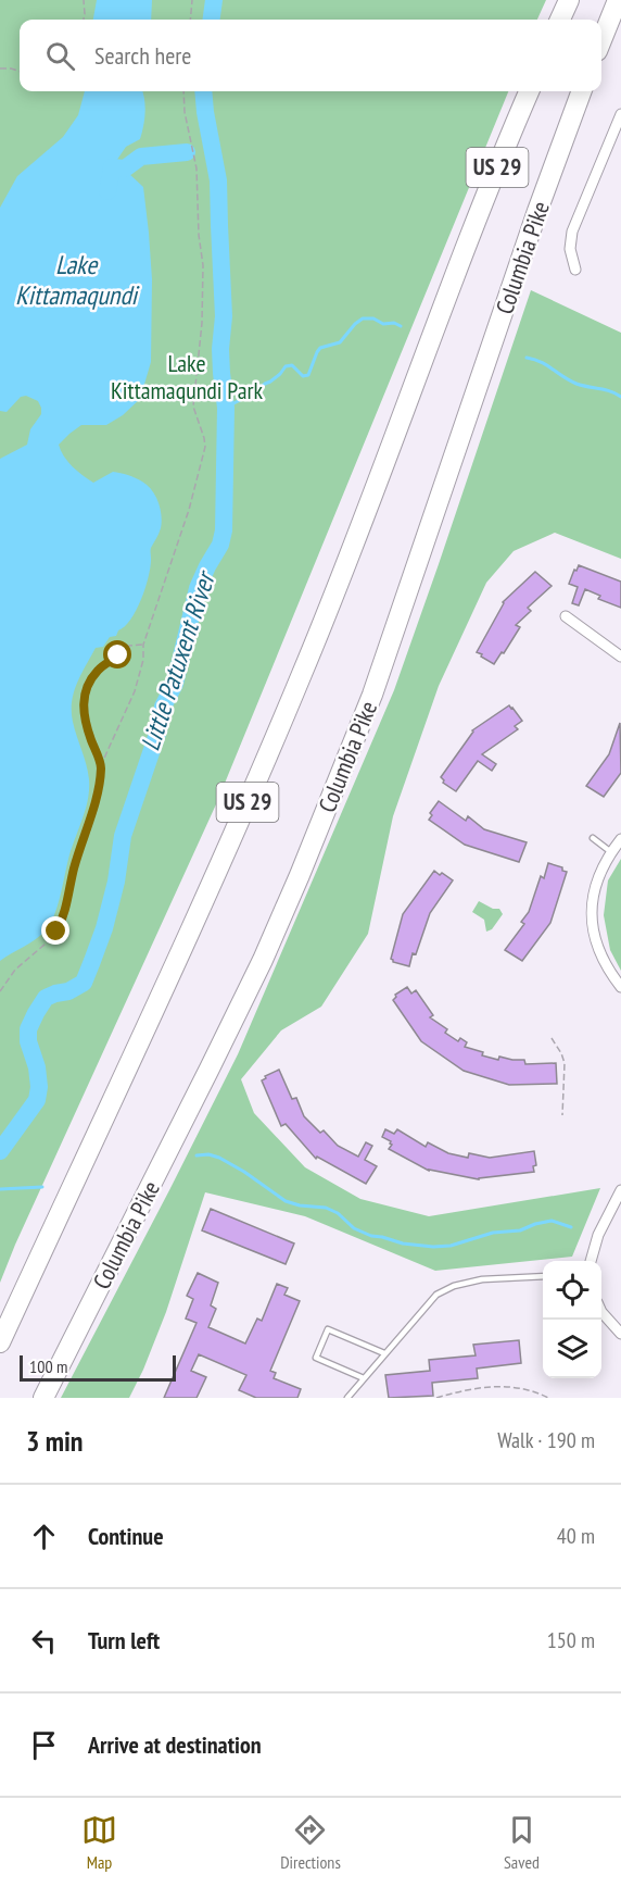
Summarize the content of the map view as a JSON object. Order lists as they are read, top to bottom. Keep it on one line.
{"streets":{"highway":["US 29","Columbia Pike"]},"water":["Lake Kittamaqundi","Little Patuxent River"],"parks":["Lake Kittamaqundi Park"],"scale_bar":"100 m","page":{"search":"Search here","scale":"100 m","heading":["3 min","Walk · 190 m"],"list":[["Continue","40 m"],["Turn left","150 m"],"Arrive at destination"],"nav":["Map","Directions","Saved"]}}
